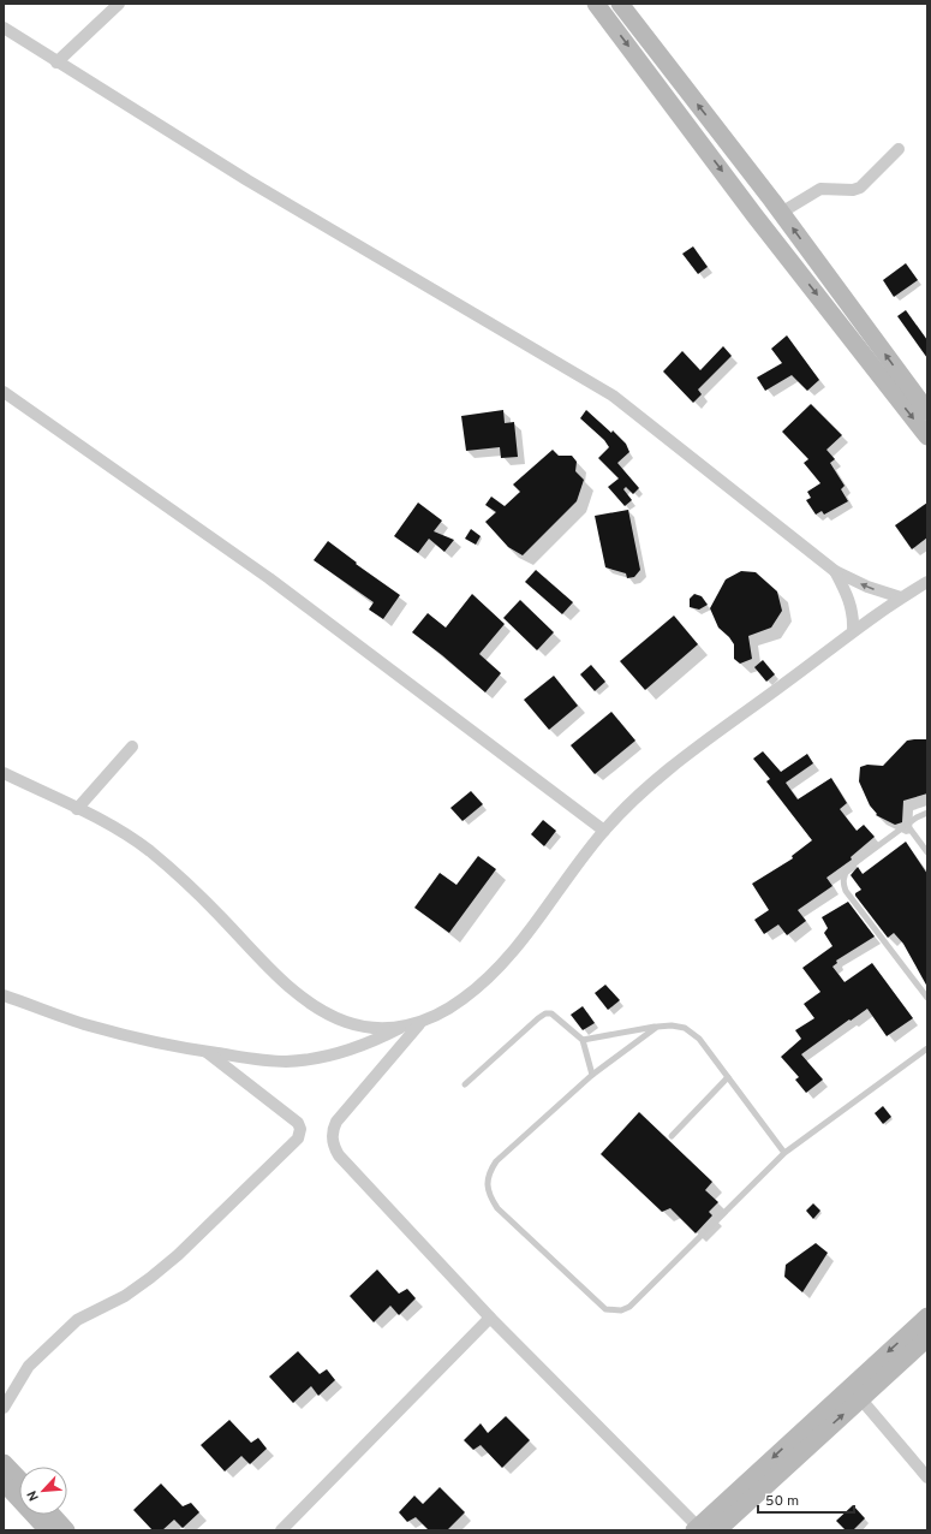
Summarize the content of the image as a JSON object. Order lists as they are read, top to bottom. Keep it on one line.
{"scale_bar":"50 m","north":"bottom left"}
